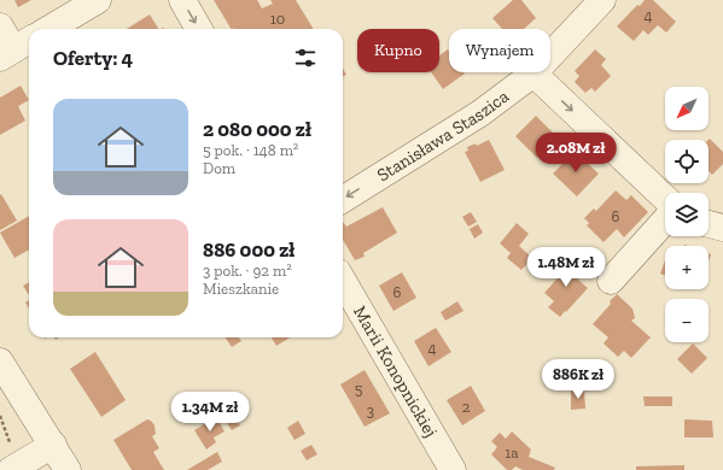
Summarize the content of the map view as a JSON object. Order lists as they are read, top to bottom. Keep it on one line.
{"streets":{"street":["Stanisława Staszica","Marii Konopnickiej"]},"one_way":["Stanisława Staszica"],"house_numbers":["4","10","6","6","4","5","2","3","1a"],"north":"bottom left","page":{"chip":["Kupno","Wynajem"],"heading":"Oferty: 4","map_buttons":["+","−"],"list":[{"name":"2 080 000 zł","note":"5 pok. · 148 m² · Dom"},{"name":"886 000 zł","note":"3 pok. · 92 m² · Mieszkanie"}],"price":["2.08M zł","1.48M zł","886K zł","1.34M zł"]}}
